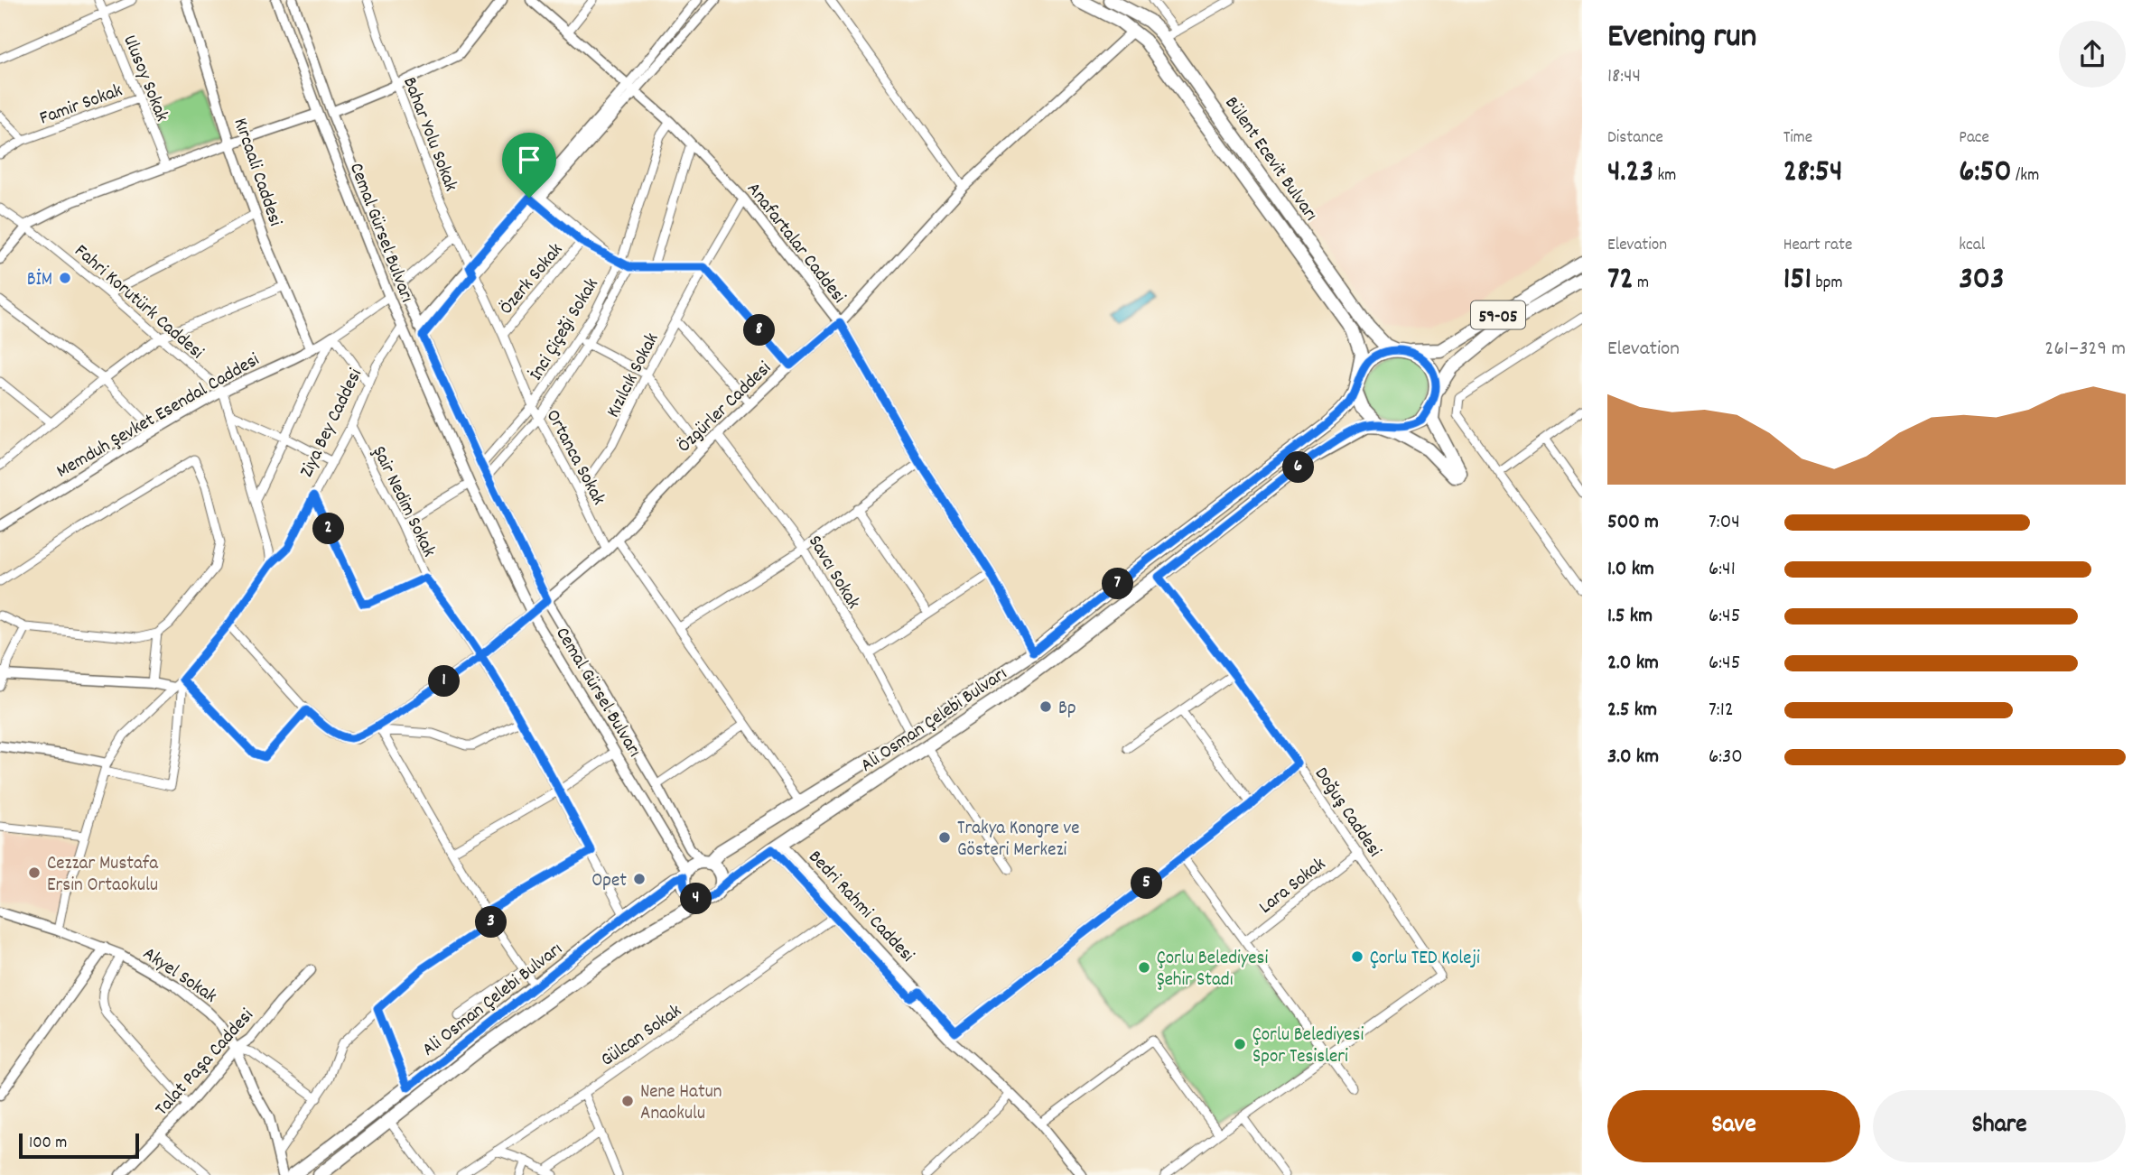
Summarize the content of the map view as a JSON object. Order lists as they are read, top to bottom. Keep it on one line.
{"streets":{"main road":["Bülent Ecevit Bulvarı","59-05","Ali Osman Çelebi Bulvarı"],"street":["Ulusoy Sokak","Famir Sokak","Bahar Yolu Sokak","Kırcaali Caddesi","Cemal Gürsel Bulvarı","Anafartalar Caddesi","Özerk Sokak","Fahri Korutürk Caddesi","İnci Çiçeği Sokak","Kızılcık Sokak","Özgürler Caddesi","Memduh Şevket Esendal Caddesi","Ziya Bey Caddesi","Ortanca Sokak","Şair Nedim Sokak","Savcı Sokak","Doğuş Caddesi","Lara Sokak","Bedri Rahmi Caddesi","Akyel Sokak","Gülcan Sokak","Talat Paşa Caddesi"]},"crossings":[["Ulusoy Sokak","Famir Sokak"],["Bahar Yolu Sokak","Ortanca Sokak"],["Bülent Ecevit Bulvarı","59-05"],["Bülent Ecevit Bulvarı","Ali Osman Çelebi Bulvarı"],["Kırcaali Caddesi","Memduh Şevket Esendal Caddesi"],["Cemal Gürsel Bulvarı","İnci Çiçeği Sokak"],["Cemal Gürsel Bulvarı","Özgürler Caddesi"],["Cemal Gürsel Bulvarı","Ziya Bey Caddesi"],["Cemal Gürsel Bulvarı","Ali Osman Çelebi Bulvarı"],["Anafartalar Caddesi","İnci Çiçeği Sokak"],["Anafartalar Caddesi","Kızılcık Sokak"],["Anafartalar Caddesi","Özgürler Caddesi"],["Anafartalar Caddesi","Ali Osman Çelebi Bulvarı"],["Özerk Sokak","Ortanca Sokak"],["Fahri Korutürk Caddesi","Memduh Şevket Esendal Caddesi"],["59-05","Ali Osman Çelebi Bulvarı"],["İnci Çiçeği Sokak","Ortanca Sokak"],["Kızılcık Sokak","Ortanca Sokak"],["Özgürler Caddesi","Ortanca Sokak"],["Özgürler Caddesi","Şair Nedim Sokak"],["Özgürler Caddesi","Savcı Sokak"],["Ziya Bey Caddesi","Şair Nedim Sokak"],["Şair Nedim Sokak","Ali Osman Çelebi Bulvarı"],["Savcı Sokak","Ali Osman Çelebi Bulvarı"],["Ali Osman Çelebi Bulvarı","Doğuş Caddesi"],["Ali Osman Çelebi Bulvarı","Bedri Rahmi Caddesi"],["Doğuş Caddesi","Lara Sokak"],["Bedri Rahmi Caddesi","Gülcan Sokak"],["Akyel Sokak","Talat Paşa Caddesi"]],"places":["BİM","Bp","Trakya Kongre ve Gösteri Merkezi","Cezzar Mustafa Ersin Ortaokulu","Opet","Çorlu TED Koleji","Çorlu Belediyesi Şehir Stadı","Çorlu Belediyesi Spor Tesisleri","Nene Hatun Anaokulu"],"scale_bar":"100 m","page":{"heading":["Evening run","18:44"],"stats":[["Distance","4.23 km"],["Time","28:54"],["Pace","6:50 /km"],["Elevation","72 m"],["Heart rate","151 bpm"],["kcal","303"]],"pins":["8","6","2","7","1","5","4","3"],"chart":["Elevation","261–329 m"],"list":[{"name":"500 m","note":"7:04"},{"name":"1.0 km","note":"6:41"},{"name":"1.5 km","note":"6:45"},{"name":"2.0 km","note":"6:45"},{"name":"2.5 km","note":"7:12"},{"name":"3.0 km","note":"6:30"}],"buttons":["Save","Share"],"scale":"100 m"}}
